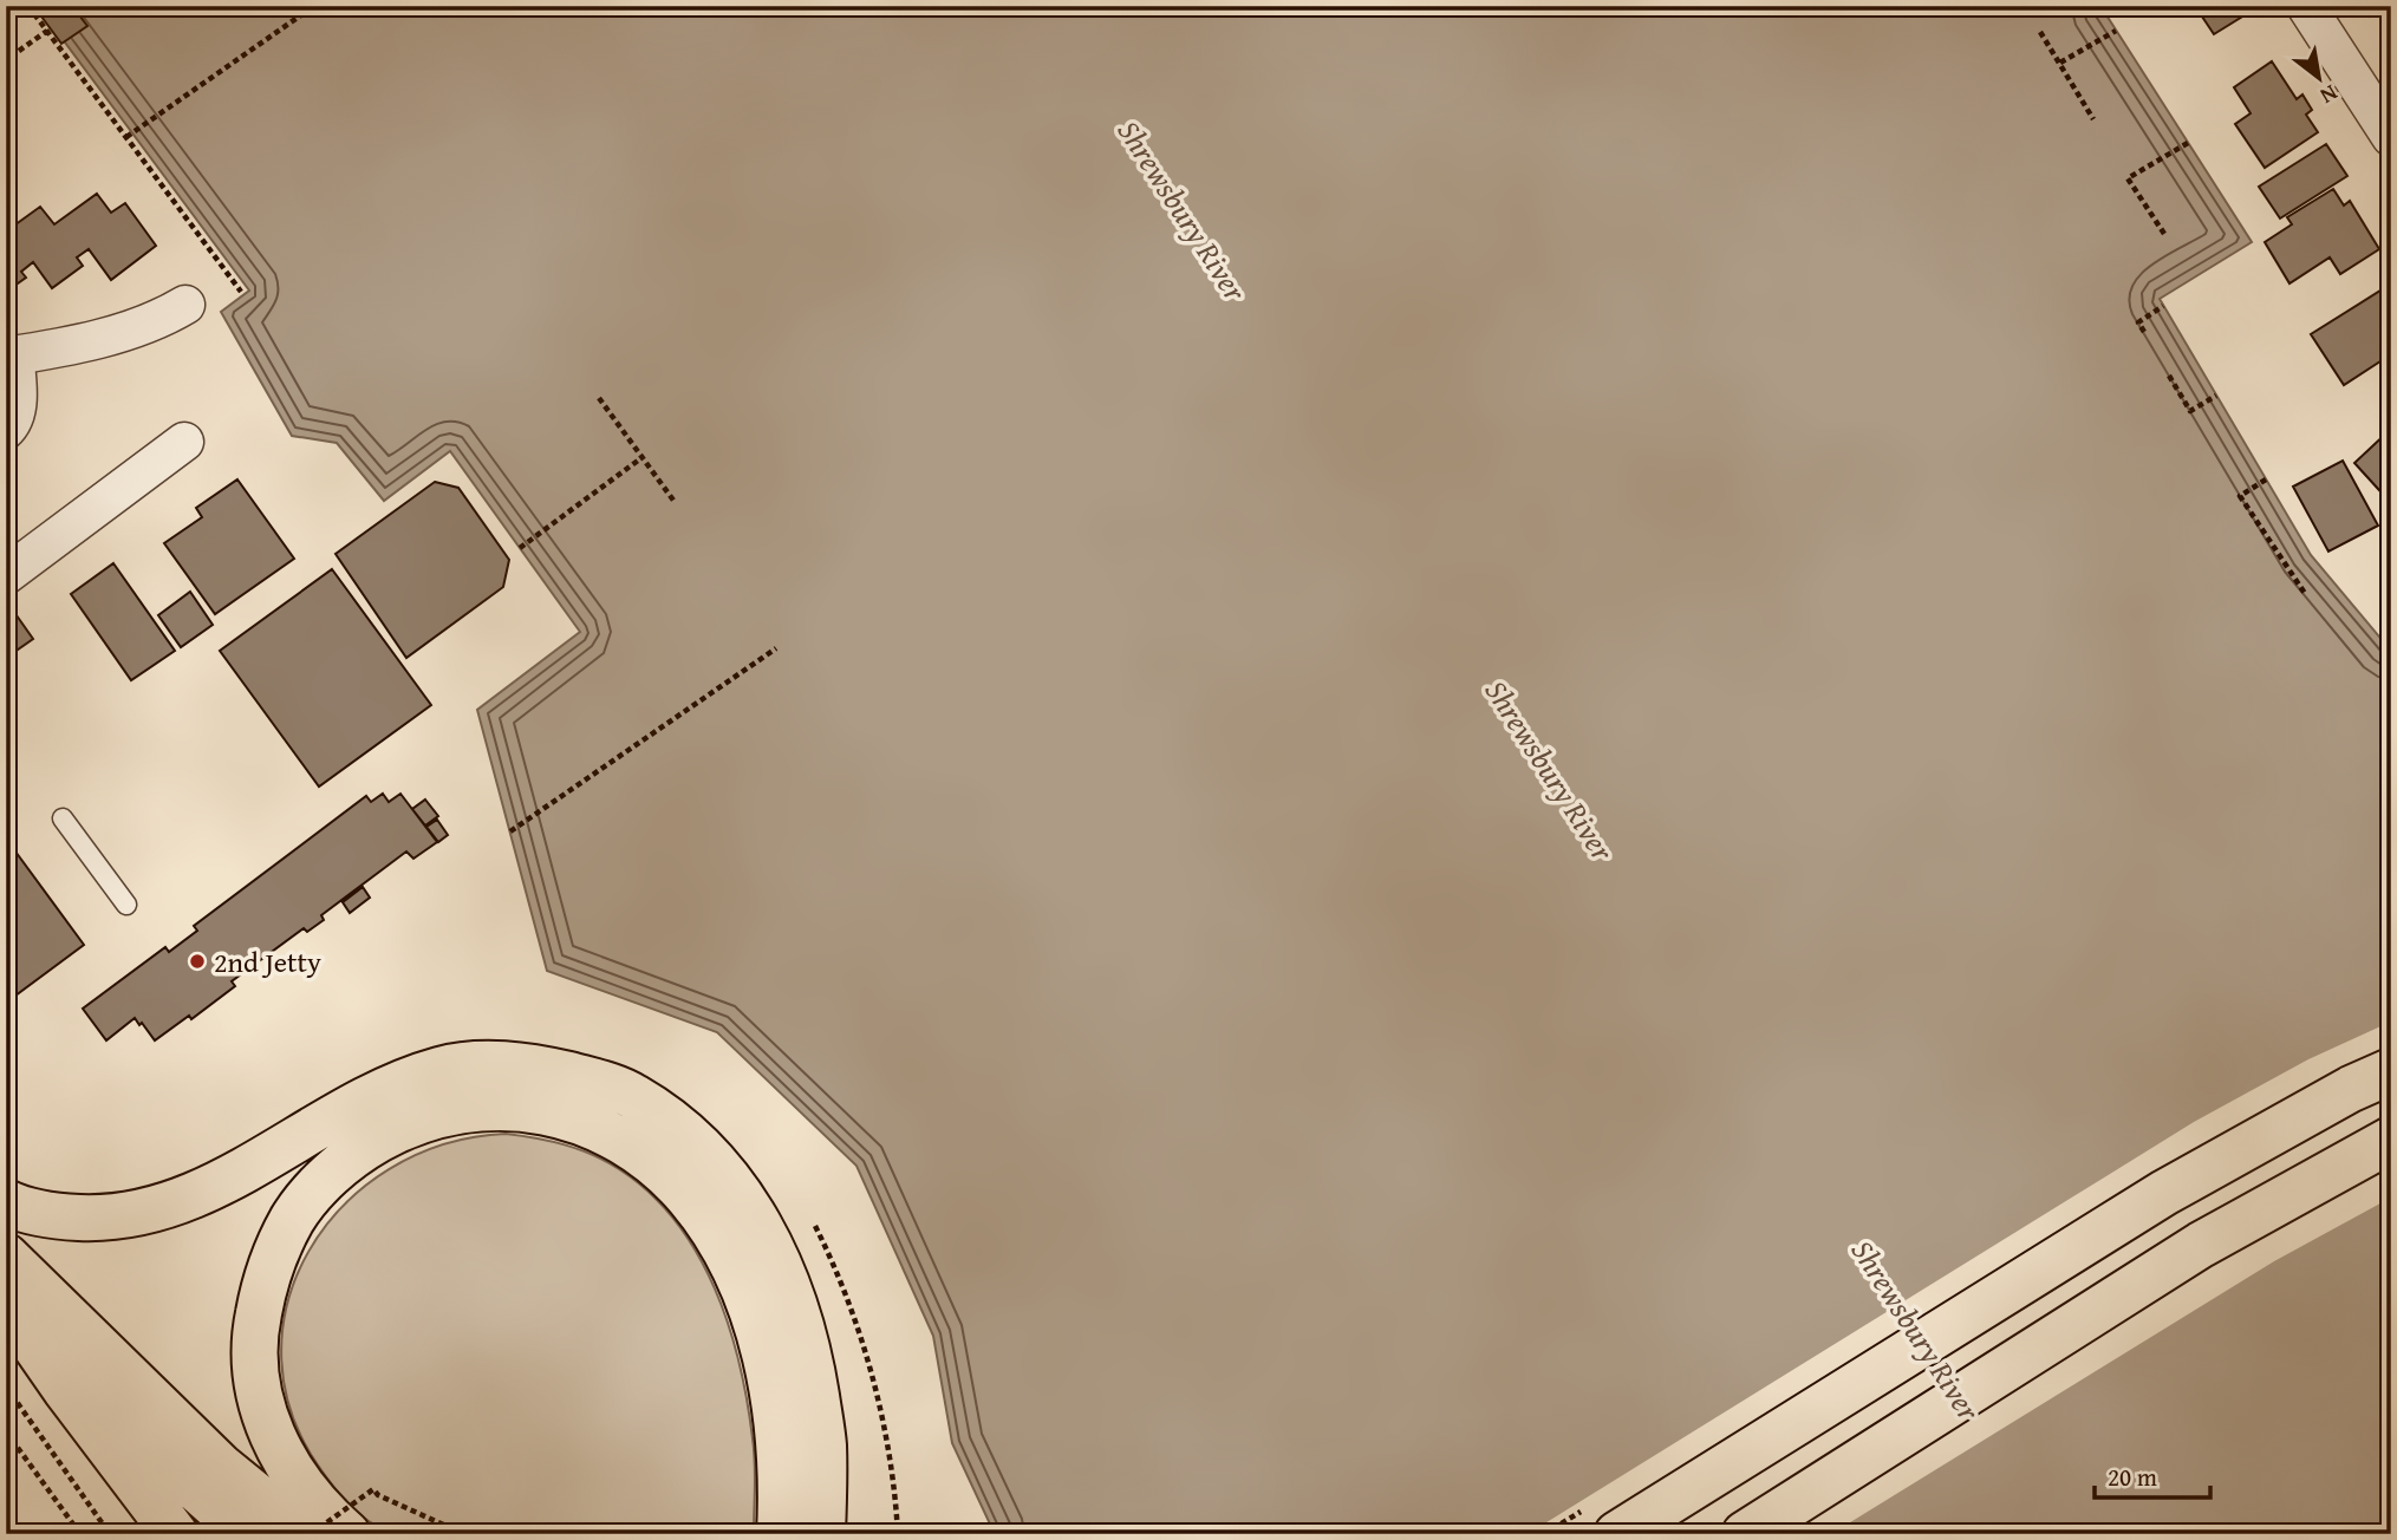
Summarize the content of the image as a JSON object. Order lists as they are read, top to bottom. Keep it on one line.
{"water":["Shrewsbury River"],"places":["2nd Jetty"],"scale_bar":"20 m","north":"bottom right"}
